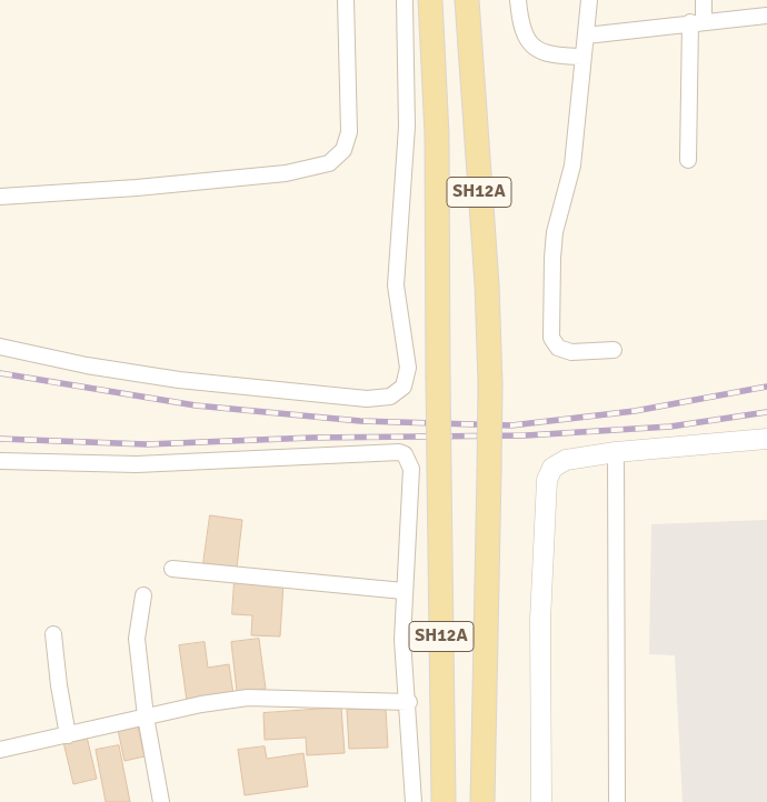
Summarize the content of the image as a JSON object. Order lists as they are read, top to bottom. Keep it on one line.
{"streets":{"main road":["SH12A"]}}
